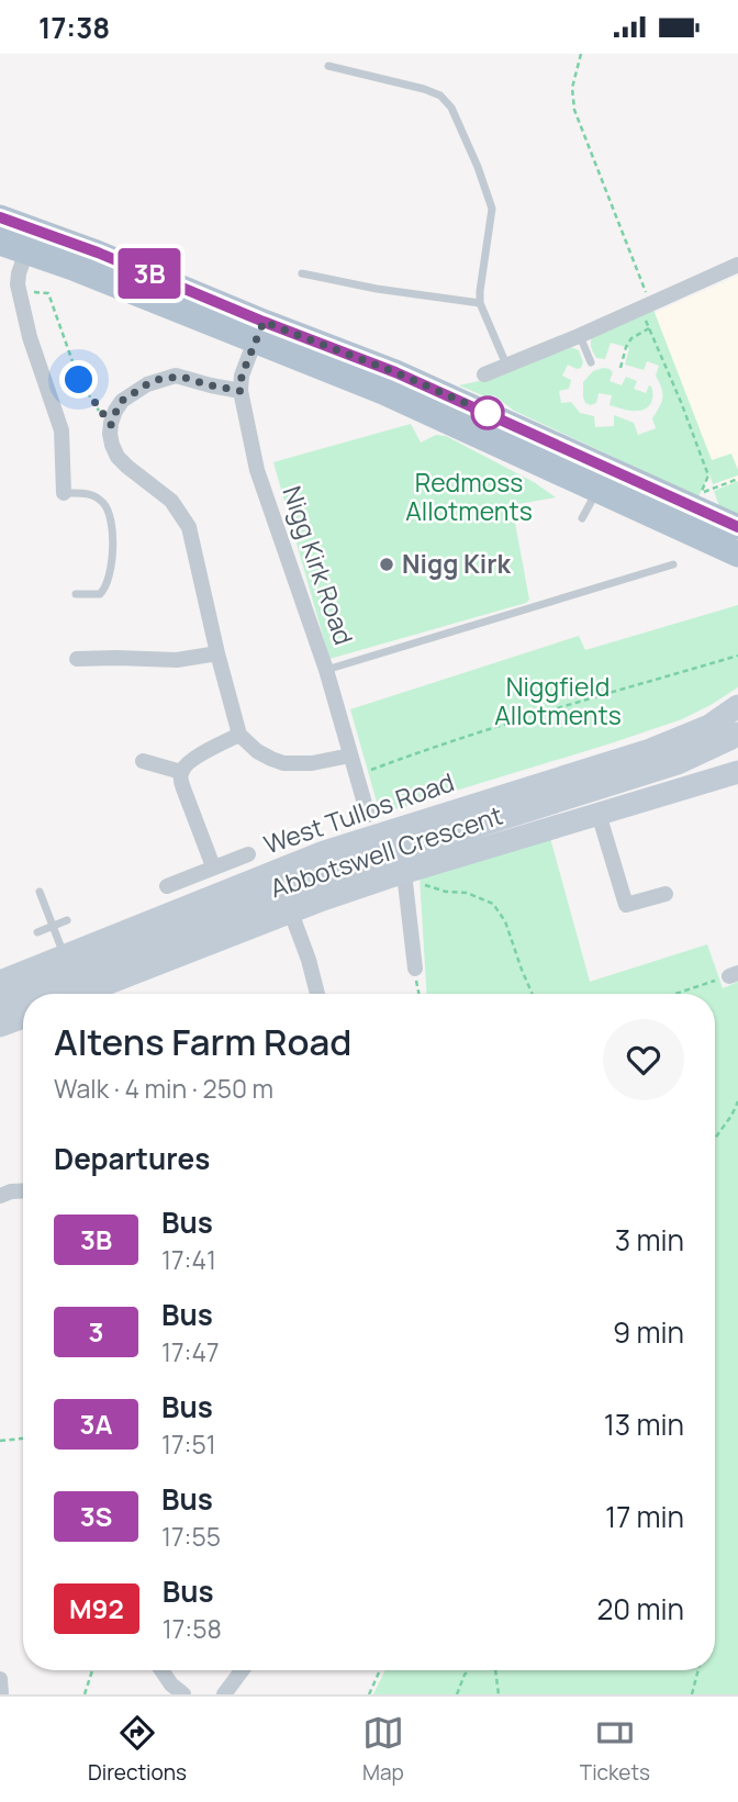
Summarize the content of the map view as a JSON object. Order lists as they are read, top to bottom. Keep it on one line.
{"streets":{"main road":["West Tullos Road","Abbotswell Crescent"],"street":["Nigg Kirk Road"]},"parks":["Redmoss Allotments","Niggfield Allotments"],"places":["Nigg Kirk"],"lines":["bus line 3B"],"page":{"status":"17:38","on_map":"3B","heading":[["Altens Farm Road","Walk · 4 min · 250 m"],"Departures"],"list":[{"mark":"3B","name":"Bus","note":"17:41","value":"3 min"},{"mark":"3","name":"Bus","note":"17:47","value":"9 min"},{"mark":"3A","name":"Bus","note":"17:51","value":"13 min"},{"mark":"3S","name":"Bus","note":"17:55","value":"17 min"},{"mark":"M92","name":"Bus","note":"17:58","value":"20 min"}],"tabs":["Directions","Map","Tickets"]}}
